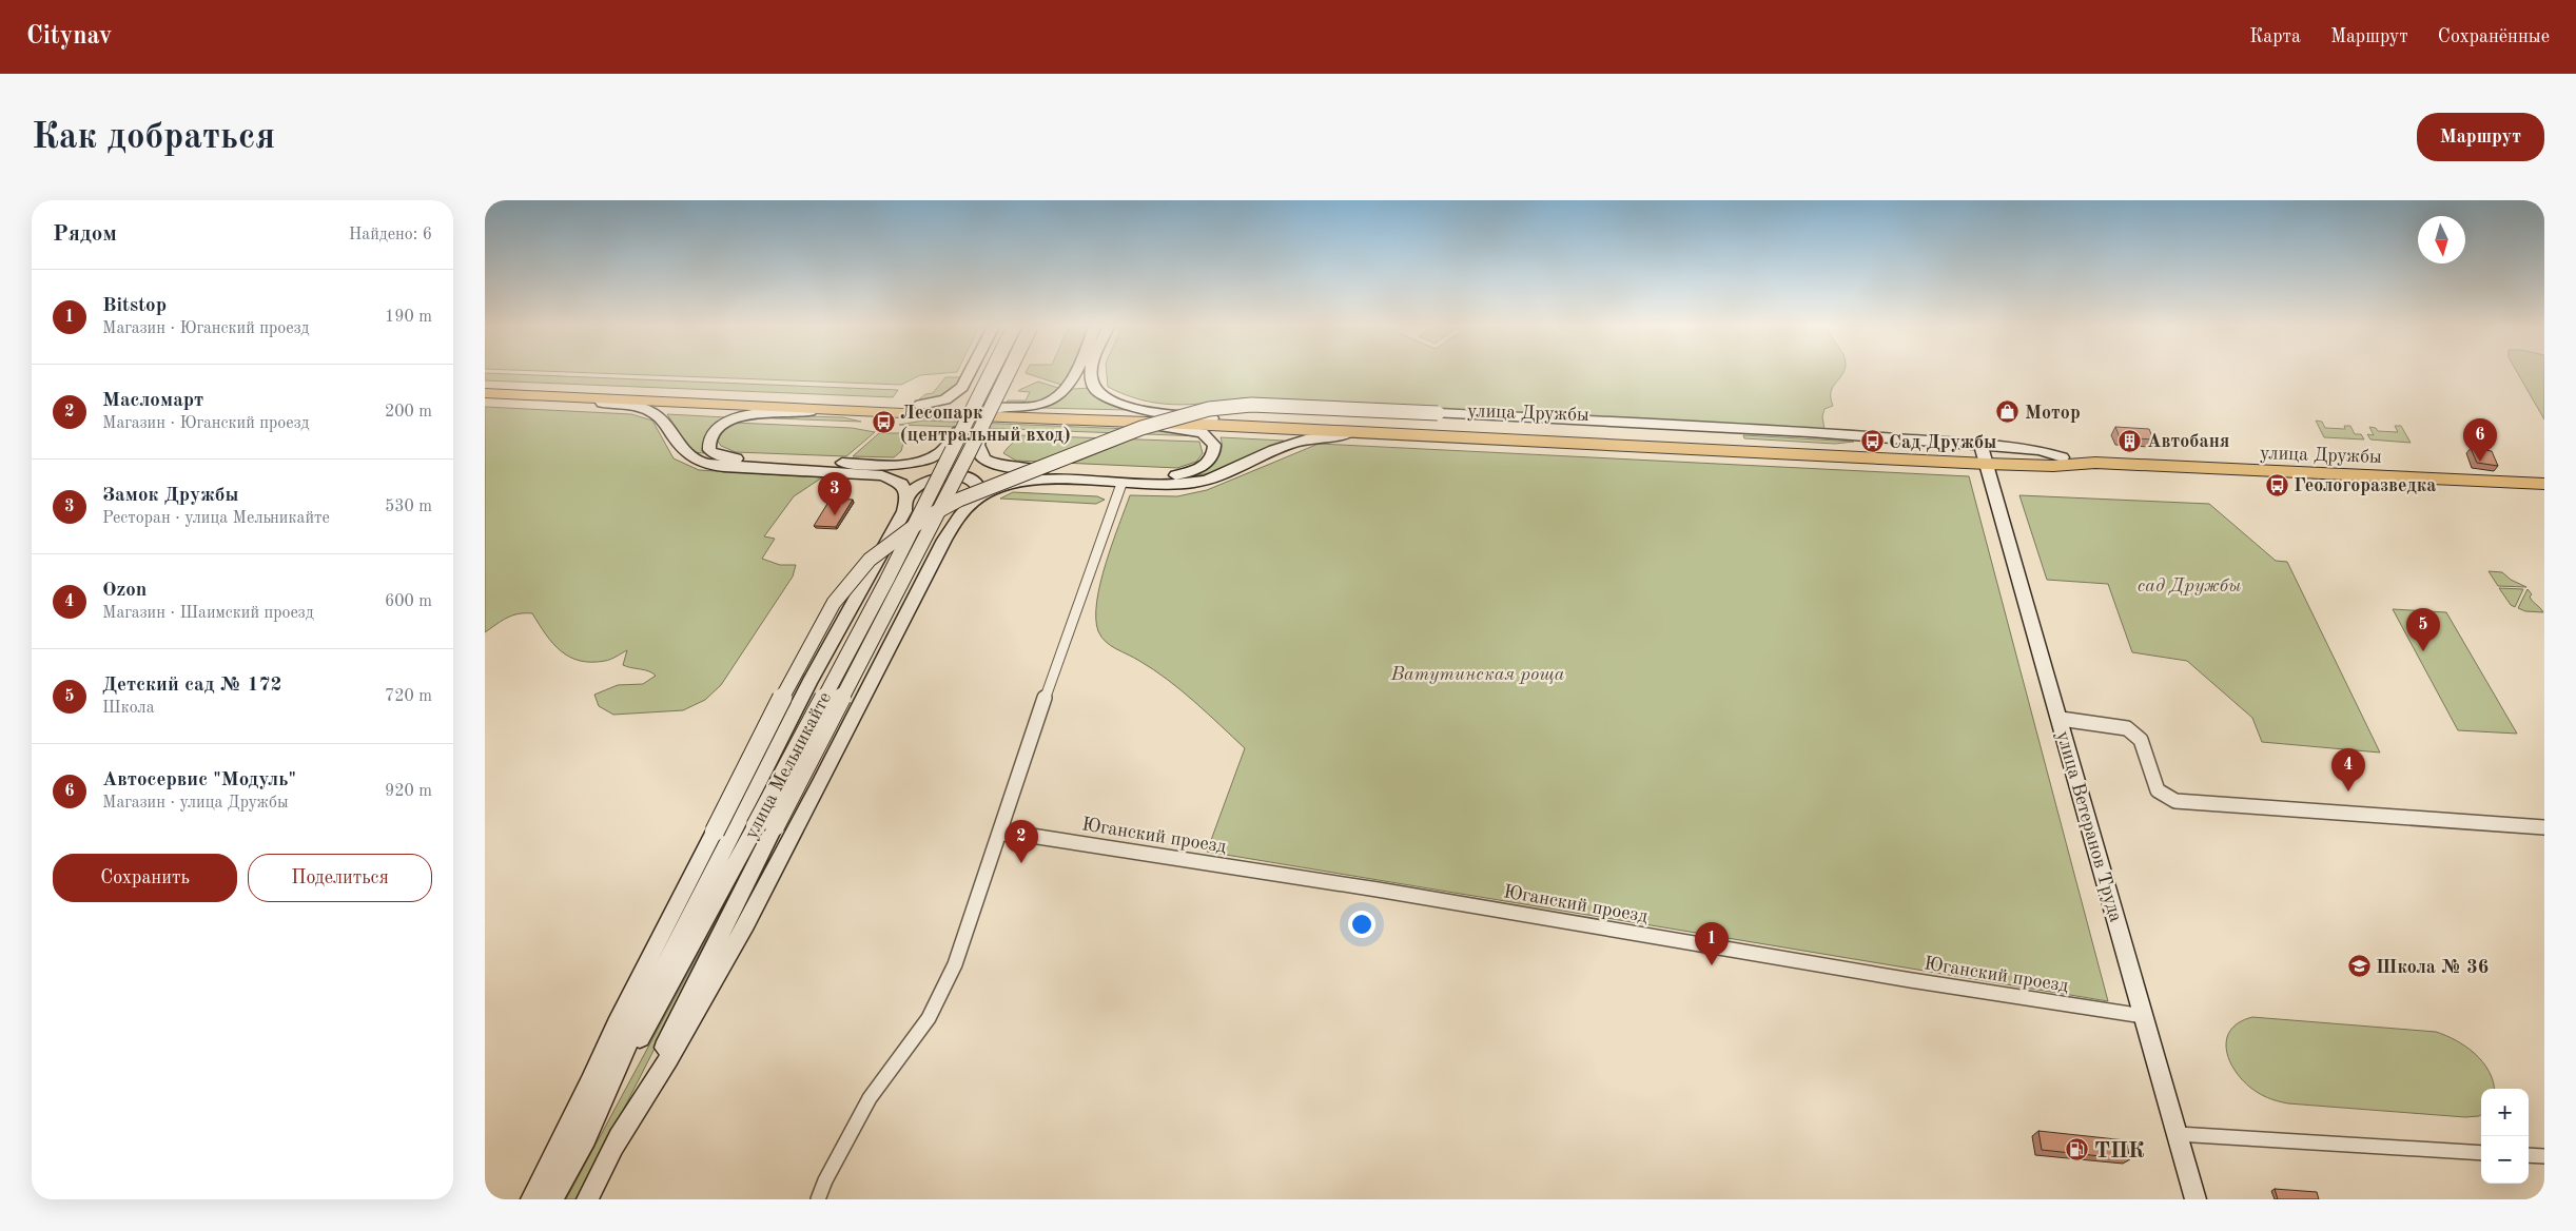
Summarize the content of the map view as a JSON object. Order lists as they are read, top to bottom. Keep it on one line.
{"streets":{"main road":["улица Дружбы","улица Мельникайте","улица Ветеранов Труда"],"street":["Юганский проезд"]},"crossings":[["улица Дружбы","улица Ветеранов Труда"],["улица Ветеранов Труда","Юганский проезд"]],"parks":["сад Дружбы","Ватутинская роща"],"places":{"shop":["Мотор"],"bus stop":["Лесопарк (центральный вход)","Сад Дружбы","Геологоразведка"],"building":["Автобаня"],"school or university":["Школа № 36"],"fuel station":["ТПК"]},"north":"bottom","page":{"header":"Citynav","nav":["Карта","Маршрут","Сохранённые"],"buttons":["Маршрут",["Сохранить","Поделиться"]],"title":"Как добраться","heading":["Рядом","Найдено: 6"],"list":[{"mark":"1","name":"Bitstop","note":"Магазин · Юганский проезд","value":"190 m"},{"mark":"2","name":"Масломарт","note":"Магазин · Юганский проезд","value":"200 m"},{"mark":"3","name":"Замок Дружбы","note":"Ресторан · улица Мельникайте","value":"530 m"},{"mark":"4","name":"Ozon","note":"Магазин · Шаимский проезд","value":"600 m"},{"mark":"5","name":"Детский сад № 172","note":"Школа","value":"720 m"},{"mark":"6","name":"Автосервис \"Модуль\"","note":"Магазин · улица Дружбы","value":"920 m"}],"pins":["6","3","5","4","2","1"],"map_buttons":["+","−"]}}
